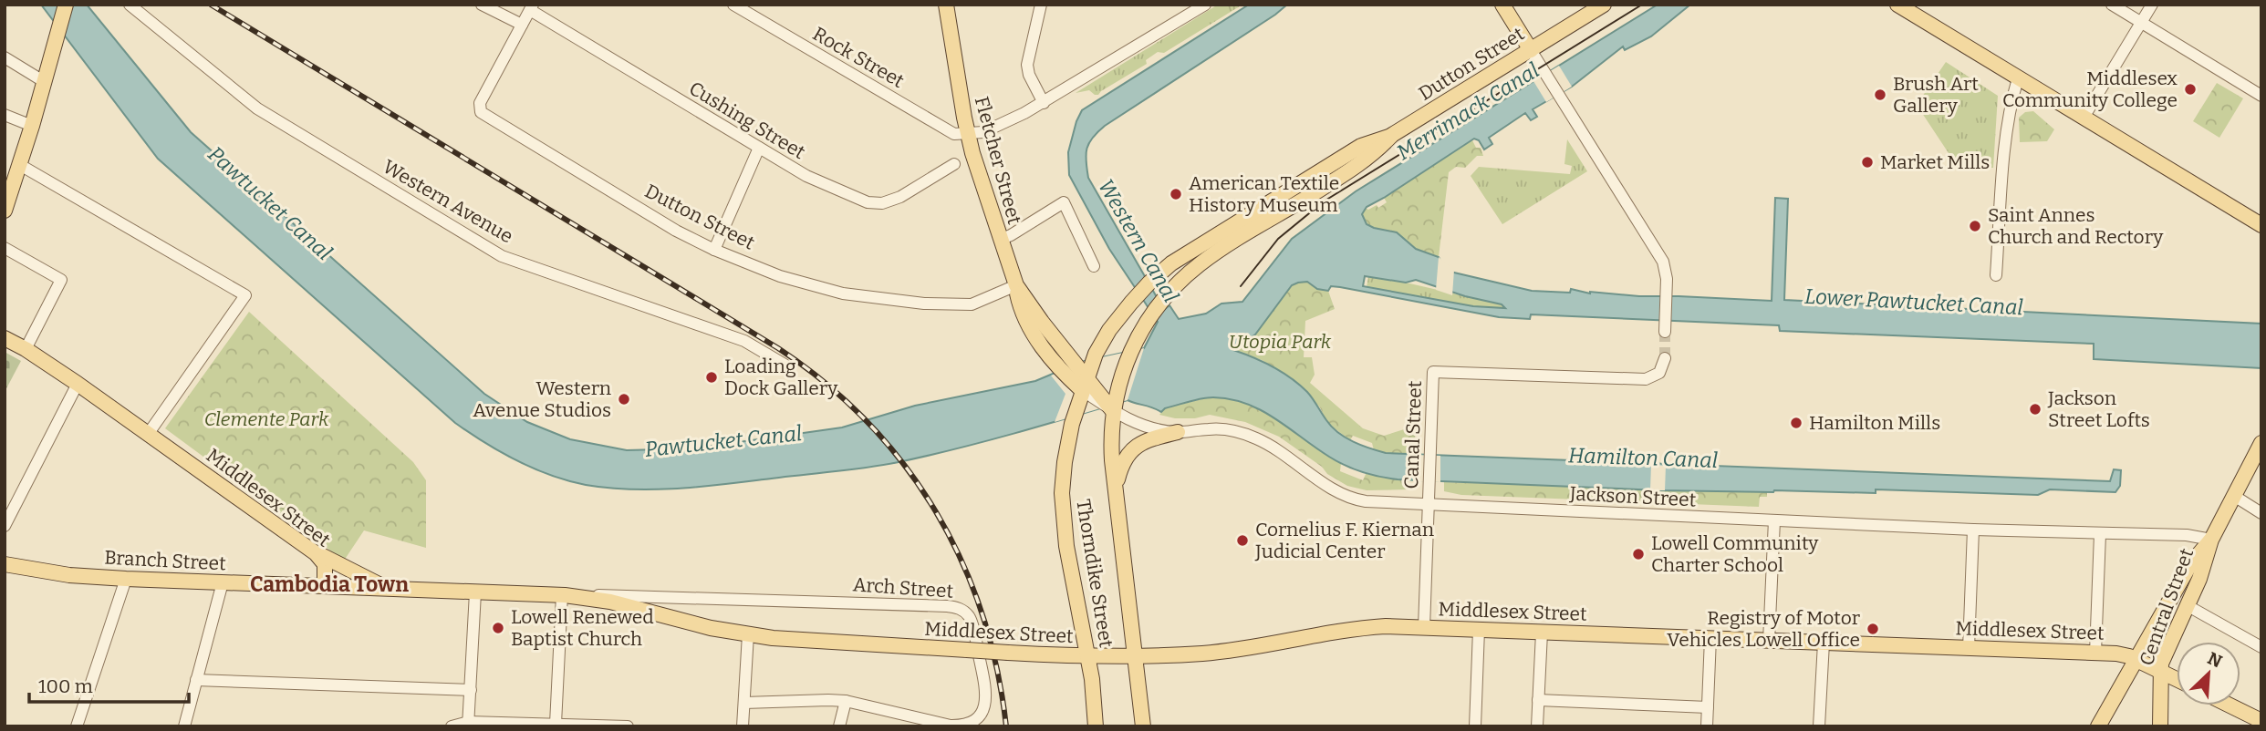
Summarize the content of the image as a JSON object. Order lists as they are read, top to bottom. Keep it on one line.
{"streets":{"main road":["Dutton Street","Fletcher Street","Middlesex Street","Branch Street","Thorndike Street","Central Street"],"street":["Rock Street","Cushing Street","Western Avenue","Canal Street","Jackson Street","Arch Street"]},"crossings":[["Rock Street","Fletcher Street"],["Dutton Street","Fletcher Street"],["Dutton Street","Jackson Street"],["Dutton Street","Thorndike Street"],["Fletcher Street","Jackson Street"],["Fletcher Street","Thorndike Street"],["Canal Street","Jackson Street"],["Canal Street","Middlesex Street"],["Jackson Street","Thorndike Street"],["Jackson Street","Central Street"],["Middlesex Street","Branch Street"],["Middlesex Street","Thorndike Street"],["Middlesex Street","Arch Street"],["Middlesex Street","Central Street"]],"districts":["Cambodia Town"],"water":["Merrimack Canal","Pawtucket Canal","Western Canal","Lower Pawtucket Canal","Hamilton Canal"],"parks":["Utopia Park","Clemente Park"],"places":["Middlesex Community College","Brush Art Gallery","Market Mills","American Textile History Museum","Saint Annes Church and Rectory","Loading Dock Gallery","Western Avenue Studios","Jackson Street Lofts","Hamilton Mills","Cornelius F. Kiernan Judicial Center","Lowell Community Charter School","Lowell Renewed Baptist Church","Registry of Motor Vehicles Lowell Office"],"scale_bar":"100 m","north":"top right"}
